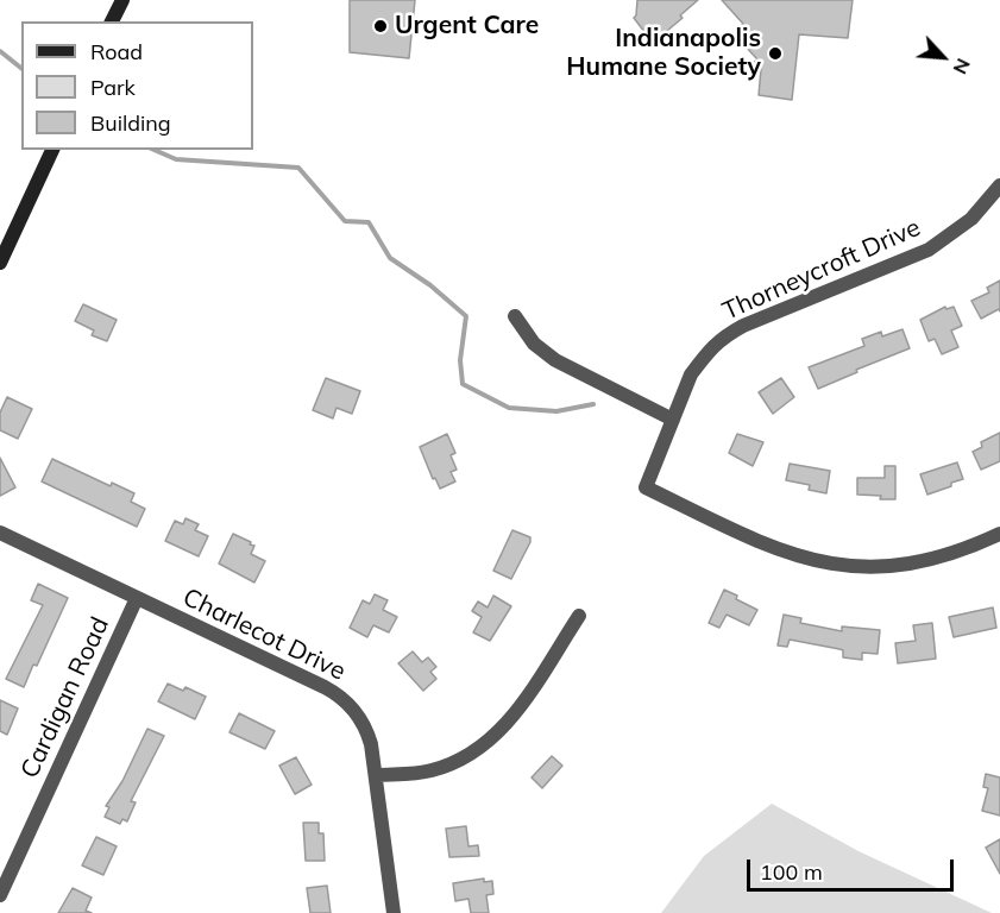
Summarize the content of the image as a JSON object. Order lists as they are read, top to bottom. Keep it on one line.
{"streets":{"street":["Thorneycroft Drive","Charlecot Drive","Cardigan Road"]},"crossings":[["Charlecot Drive","Cardigan Road"]],"places":["Urgent Care","Indianapolis Humane Society"],"legend":["Road","Park","Building"],"scale_bar":"100 m","north":"bottom right"}
